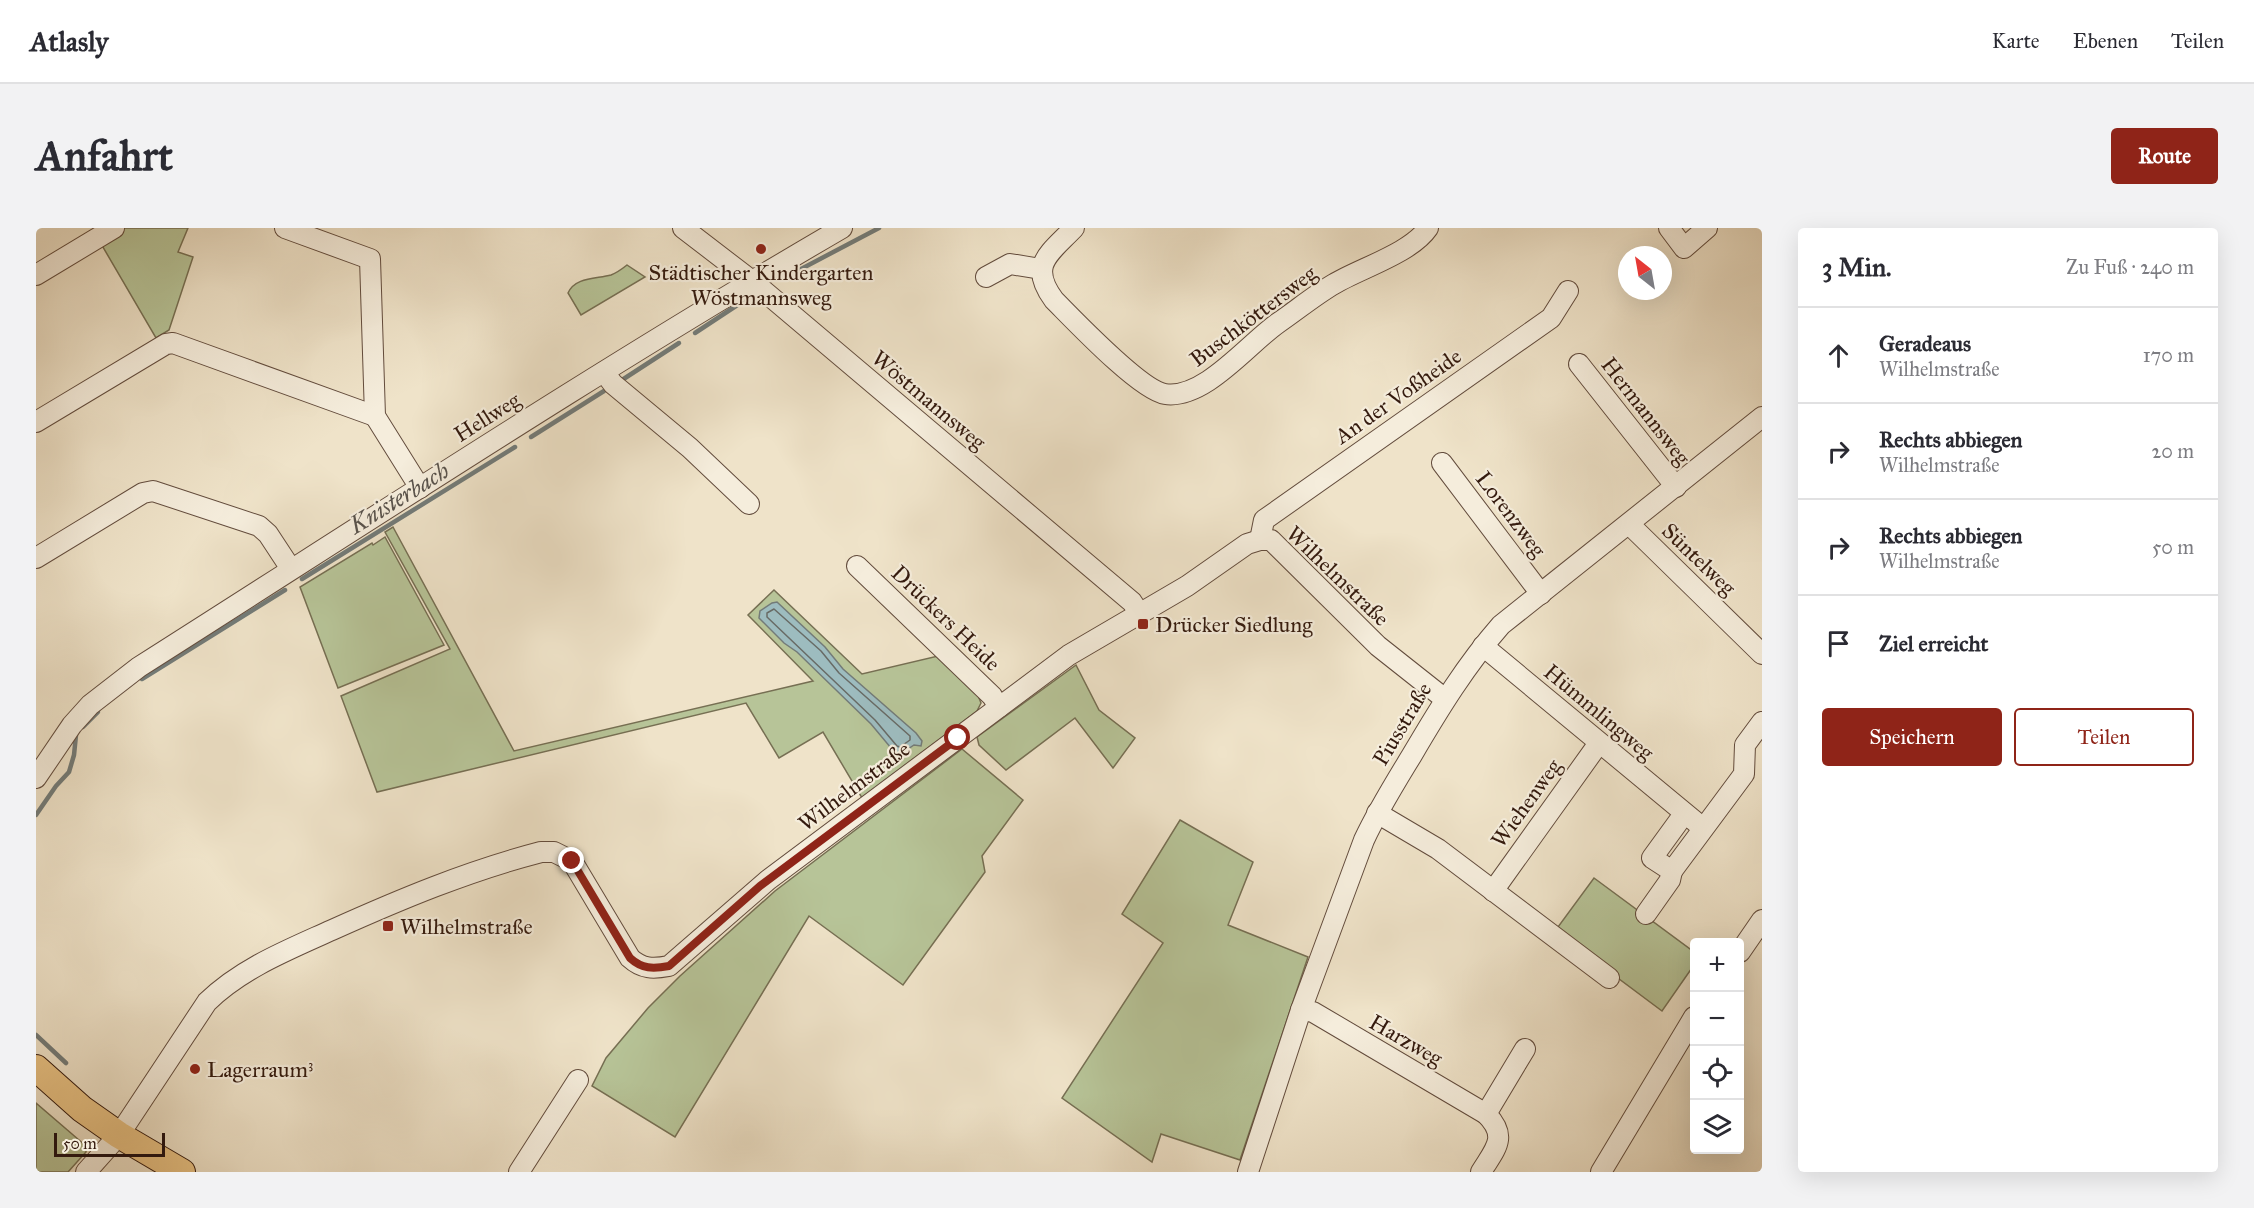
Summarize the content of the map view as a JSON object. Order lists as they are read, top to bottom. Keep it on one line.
{"streets":{"street":["Buschköttersweg","An der Voßheide","Wöstmannsweg","Hermannsweg","Hellweg","Lorenzweg","Süntelweg","Wilhelmstraße","Drückers Heide","Hümmlingweg","Piusstraße","Wiehenweg","Harzweg"]},"crossings":[["An der Voßheide","Wilhelmstraße"],["Wöstmannsweg","Hellweg"],["Wöstmannsweg","Wilhelmstraße"],["Hermannsweg","Piusstraße"],["Lorenzweg","Piusstraße"],["Süntelweg","Piusstraße"],["Wilhelmstraße","Drückers Heide"],["Wilhelmstraße","Piusstraße"],["Hümmlingweg","Piusstraße"],["Hümmlingweg","Wiehenweg"],["Piusstraße","Harzweg"]],"water":["Knisterbach"],"places":{"other":["Städtischer Kindergarten Wöstmannsweg","Lagerraum³"],"transit":["Drücker Siedlung","Wilhelmstraße"]},"scale_bar":"50 m","north":"top left","page":{"header":"Atlasly","nav":["Karte","Ebenen","Teilen"],"buttons":["Route",["Speichern","Teilen"]],"title":"Anfahrt","heading":["3 Min.","Zu Fuß · 240 m"],"list":[["Geradeaus","Wilhelmstraße","170 m"],["Rechts abbiegen","Wilhelmstraße","20 m"],["Rechts abbiegen","Wilhelmstraße","50 m"],"Ziel erreicht"],"map_buttons":["+","−"],"scale":"50 m"}}
